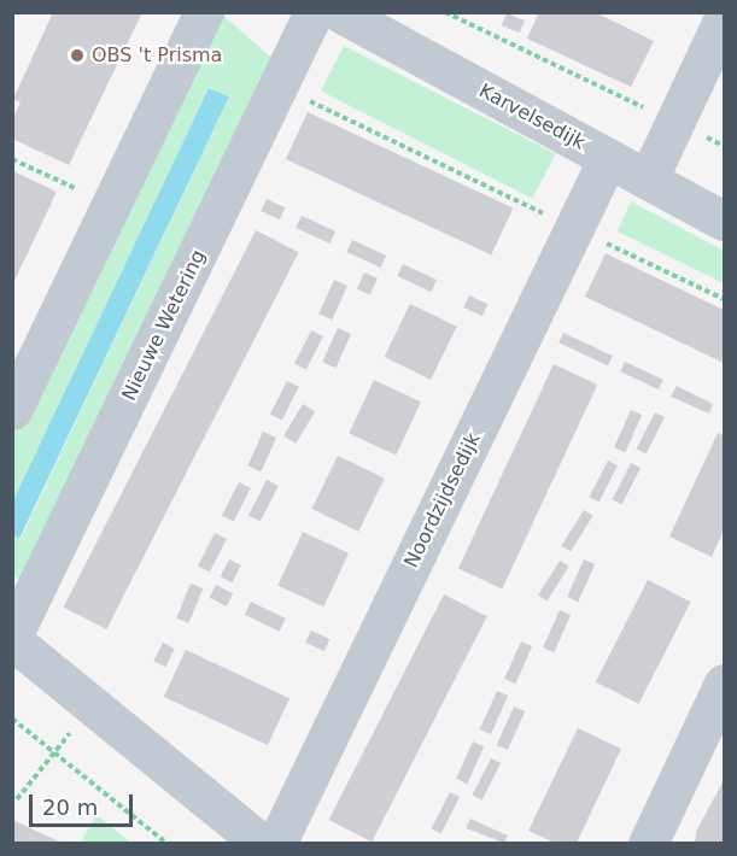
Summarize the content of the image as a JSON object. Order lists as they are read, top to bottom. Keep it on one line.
{"streets":{"street":["Karvelsedijk","Nieuwe Wetering","Noordzijdsedijk"]},"crossings":[["Karvelsedijk","Noordzijdsedijk"]],"places":["OBS 't Prisma"],"scale_bar":"20 m"}
